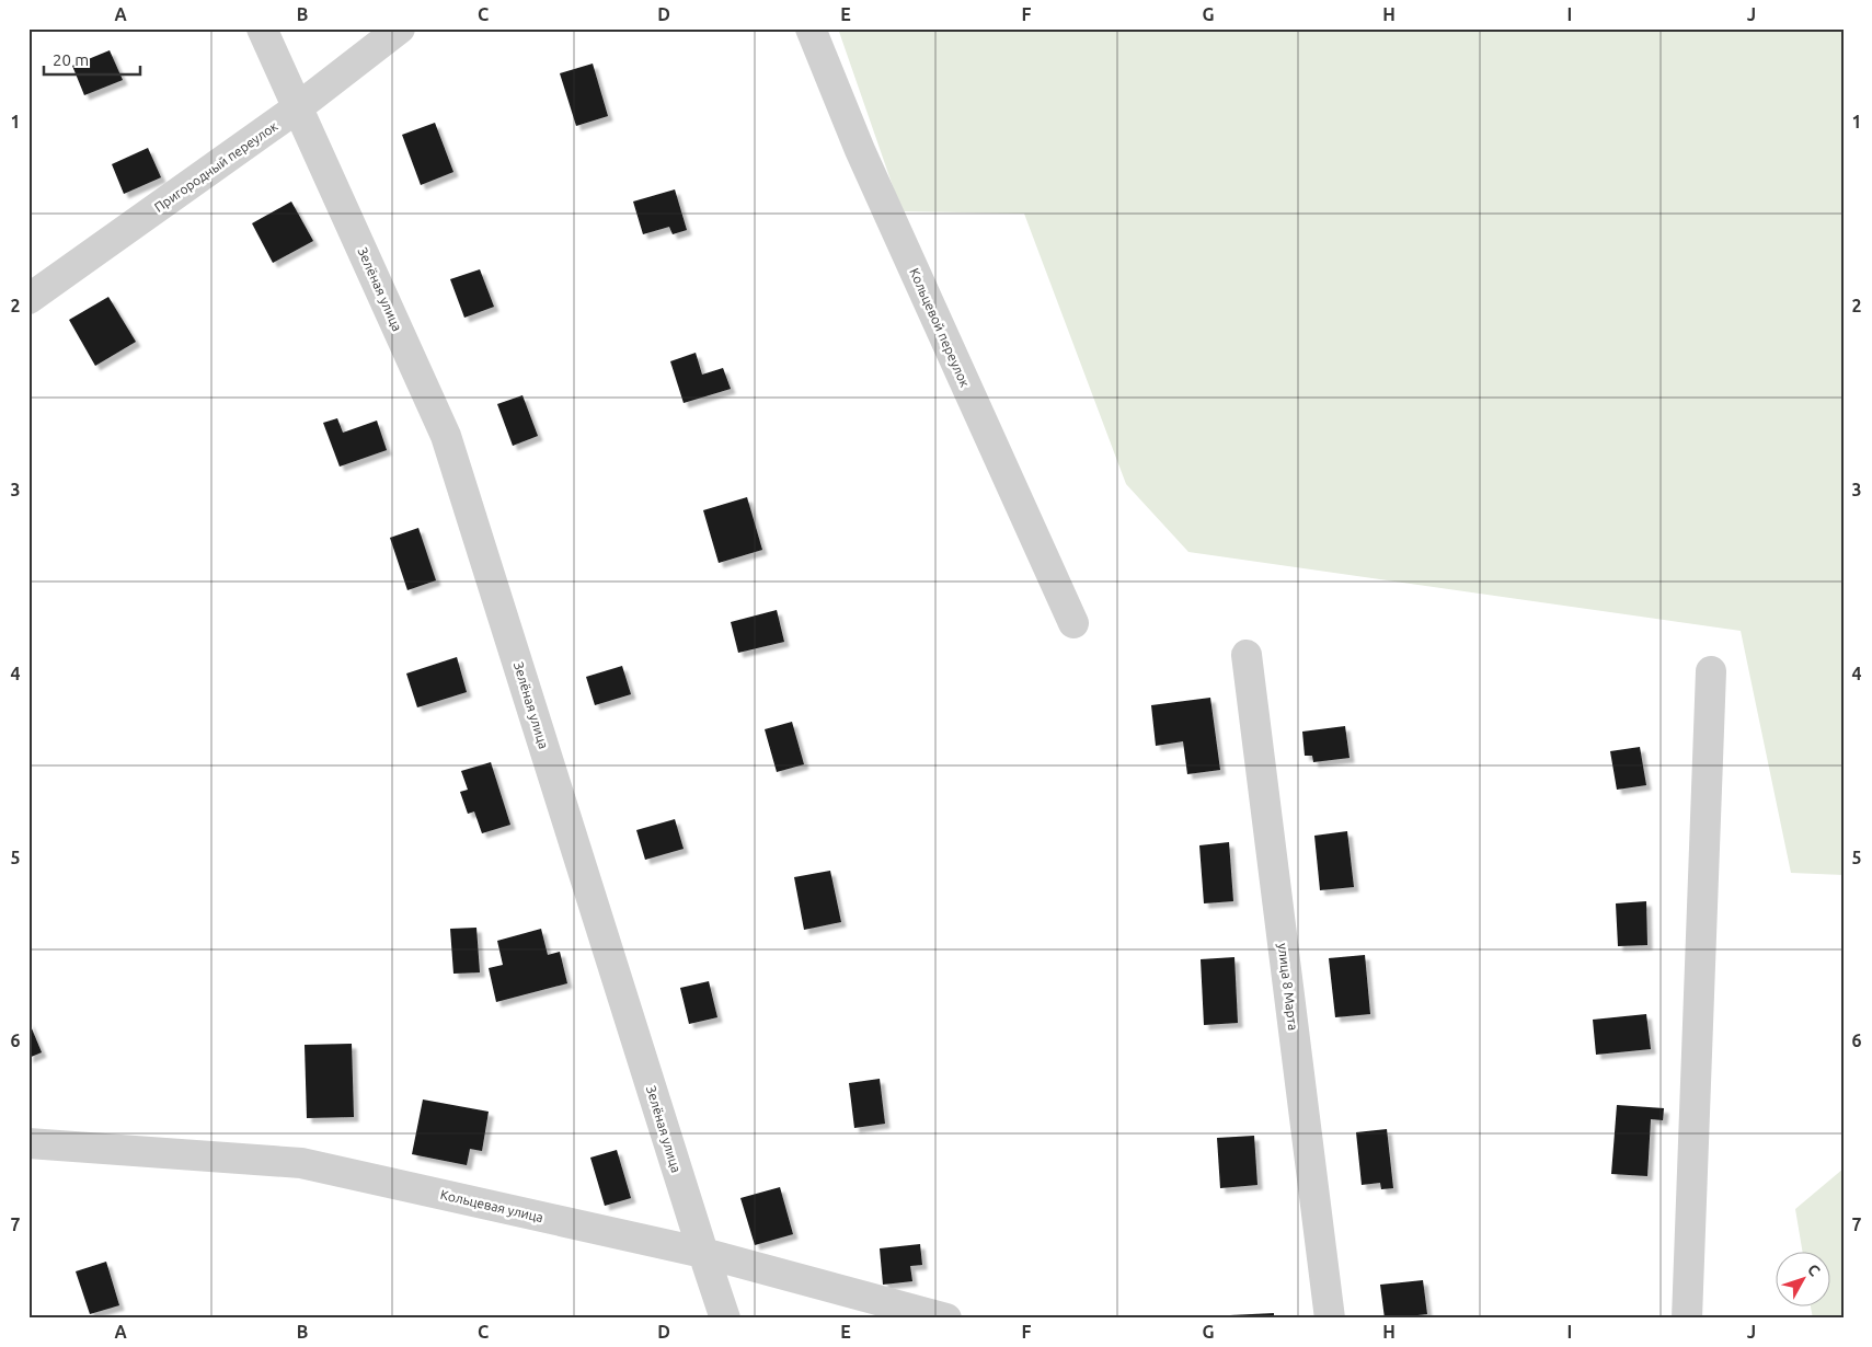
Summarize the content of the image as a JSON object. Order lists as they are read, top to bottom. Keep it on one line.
{"streets":{"street":["Пригородный переулок","Зелёная улица","Кольцевой переулок","улица 8 Марта","Кольцевая улица"]},"crossings":[["Пригородный переулок","Зелёная улица"],["Зелёная улица","Кольцевая улица"]],"scale_bar":"20 m","north":"top right","grid":{"columns":["A","B","C","D","E","F","G","H","I","J"],"rows":["1","2","3","4","5","6","7"]}}
